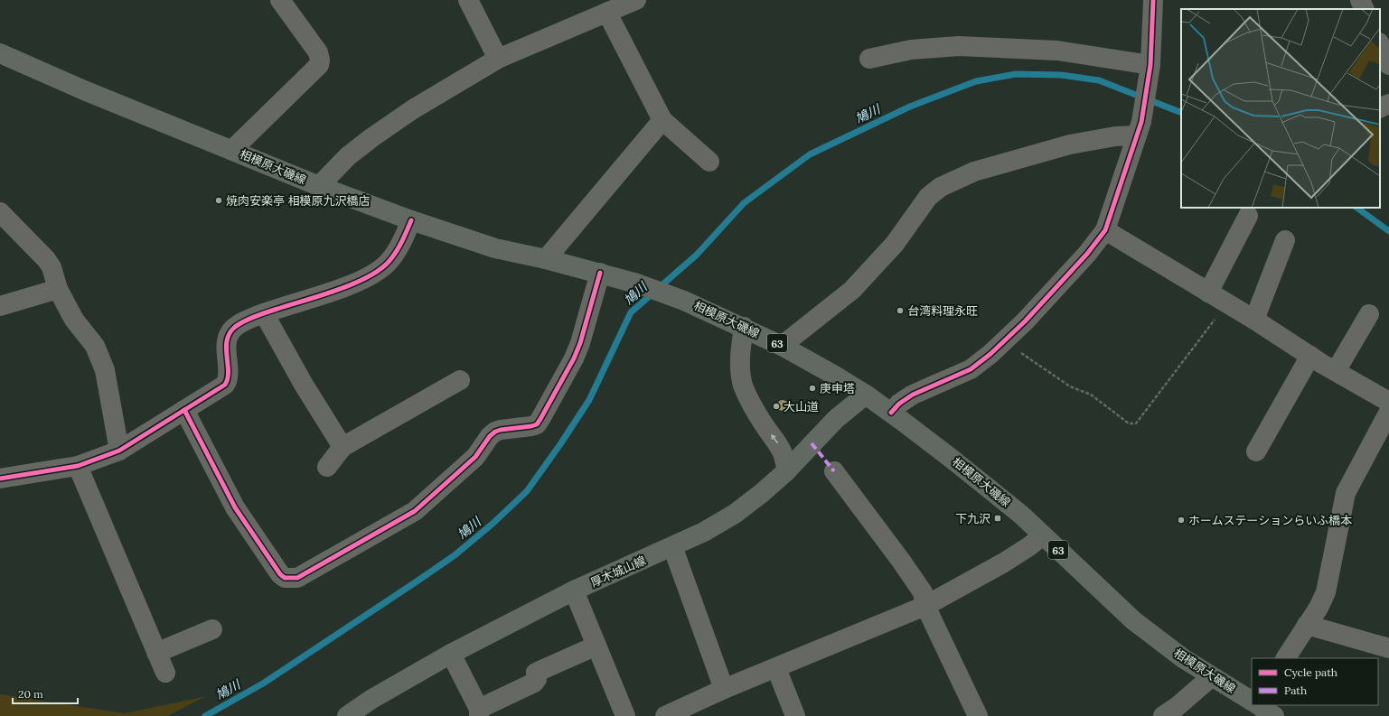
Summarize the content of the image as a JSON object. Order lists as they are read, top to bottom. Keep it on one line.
{"streets":{"main road":["相模原大磯線","63","厚木城山線"]},"crossings":[["相模原大磯線","厚木城山線"]],"water":["鳩川"],"places":{"other":["焼肉安楽亭 相模原九沢橋店","台湾料理永旺","庚申塔","大山道","ホームステーションらいふ橋本"],"transit":["下九沢"]},"legend":["Cycle path","Path"],"scale_bar":"20 m"}
